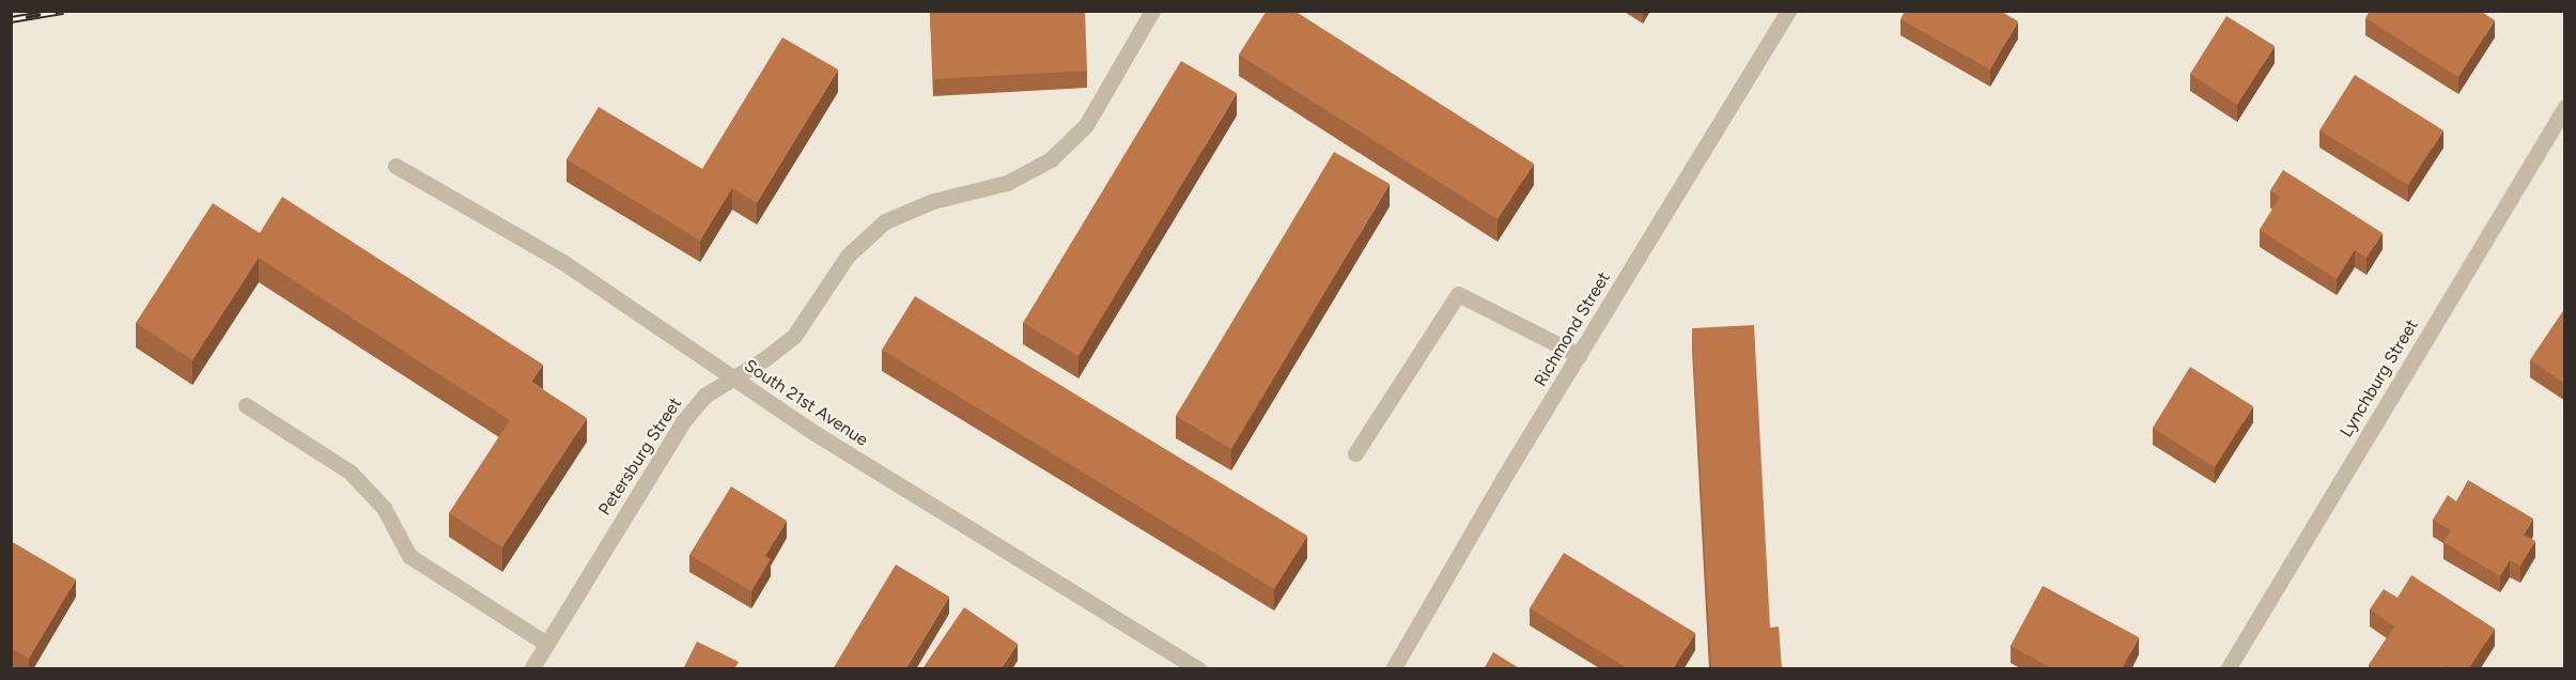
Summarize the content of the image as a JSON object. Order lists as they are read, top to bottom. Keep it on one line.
{"streets":{"street":["Richmond Street","Lynchburg Street","South 21st Avenue","Petersburg Street"]},"crossings":[["South 21st Avenue","Petersburg Street"]]}
